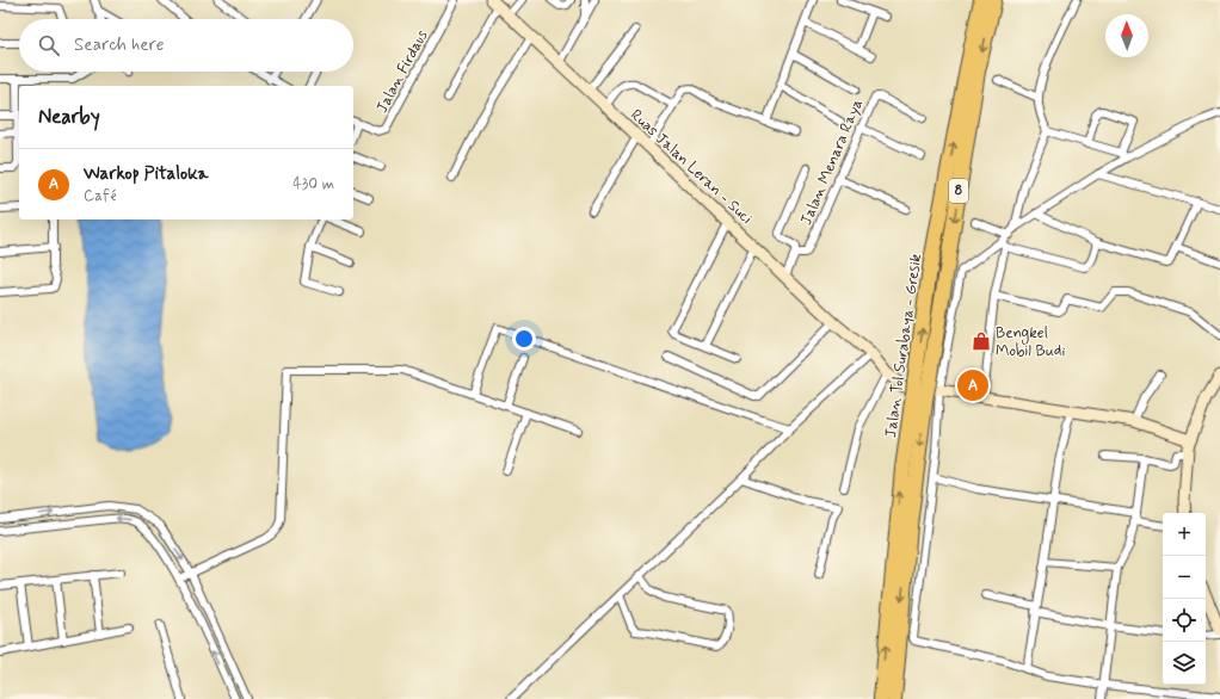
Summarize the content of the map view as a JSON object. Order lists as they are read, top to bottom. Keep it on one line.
{"streets":{"highway":["8","Jalan Tol Surabaya - Gresik"],"main road":["Ruas Jalan Leran - Suci"],"street":["Jalan Firdaus","Jalan Menara Raya"]},"crossings":[["Ruas Jalan Leran - Suci","Jalan Tol Surabaya - Gresik"]],"places":{"shop":["Bengkel Mobil Budi"]},"north":"top","page":{"search":"Search here","heading":"Nearby","list":[{"mark":"A","name":"Warkop Pitaloka","note":"Café","value":"430 m"}],"pins":"A","map_buttons":["+","−"]}}
